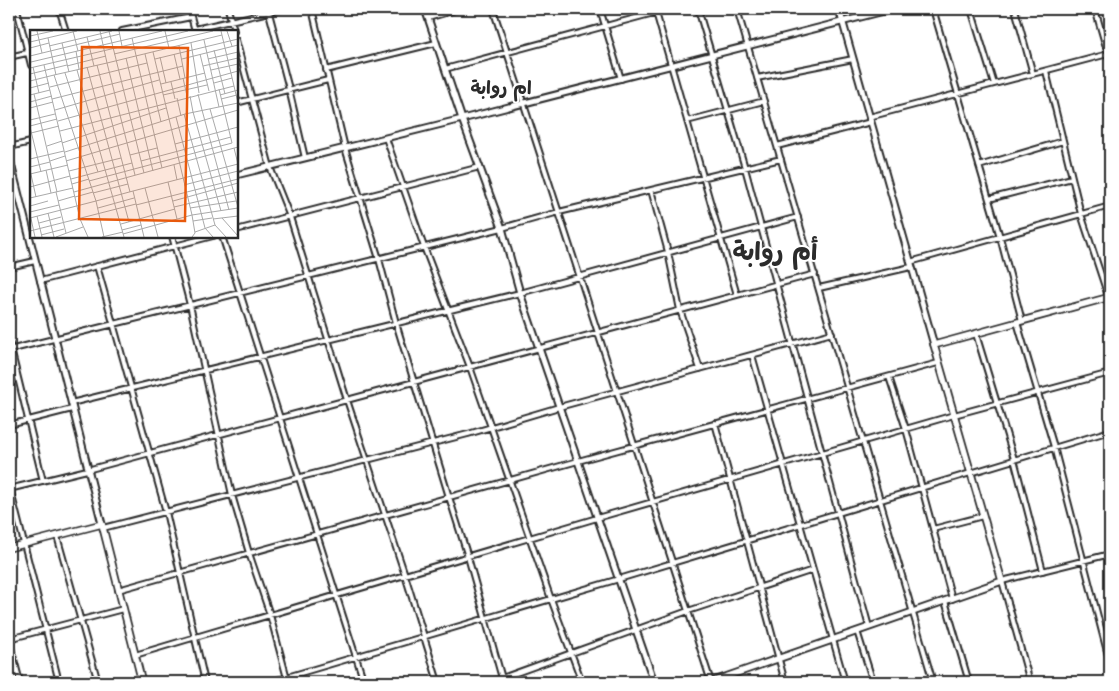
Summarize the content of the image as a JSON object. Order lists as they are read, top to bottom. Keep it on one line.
{"districts":["ام روابة","أم روابة"]}
